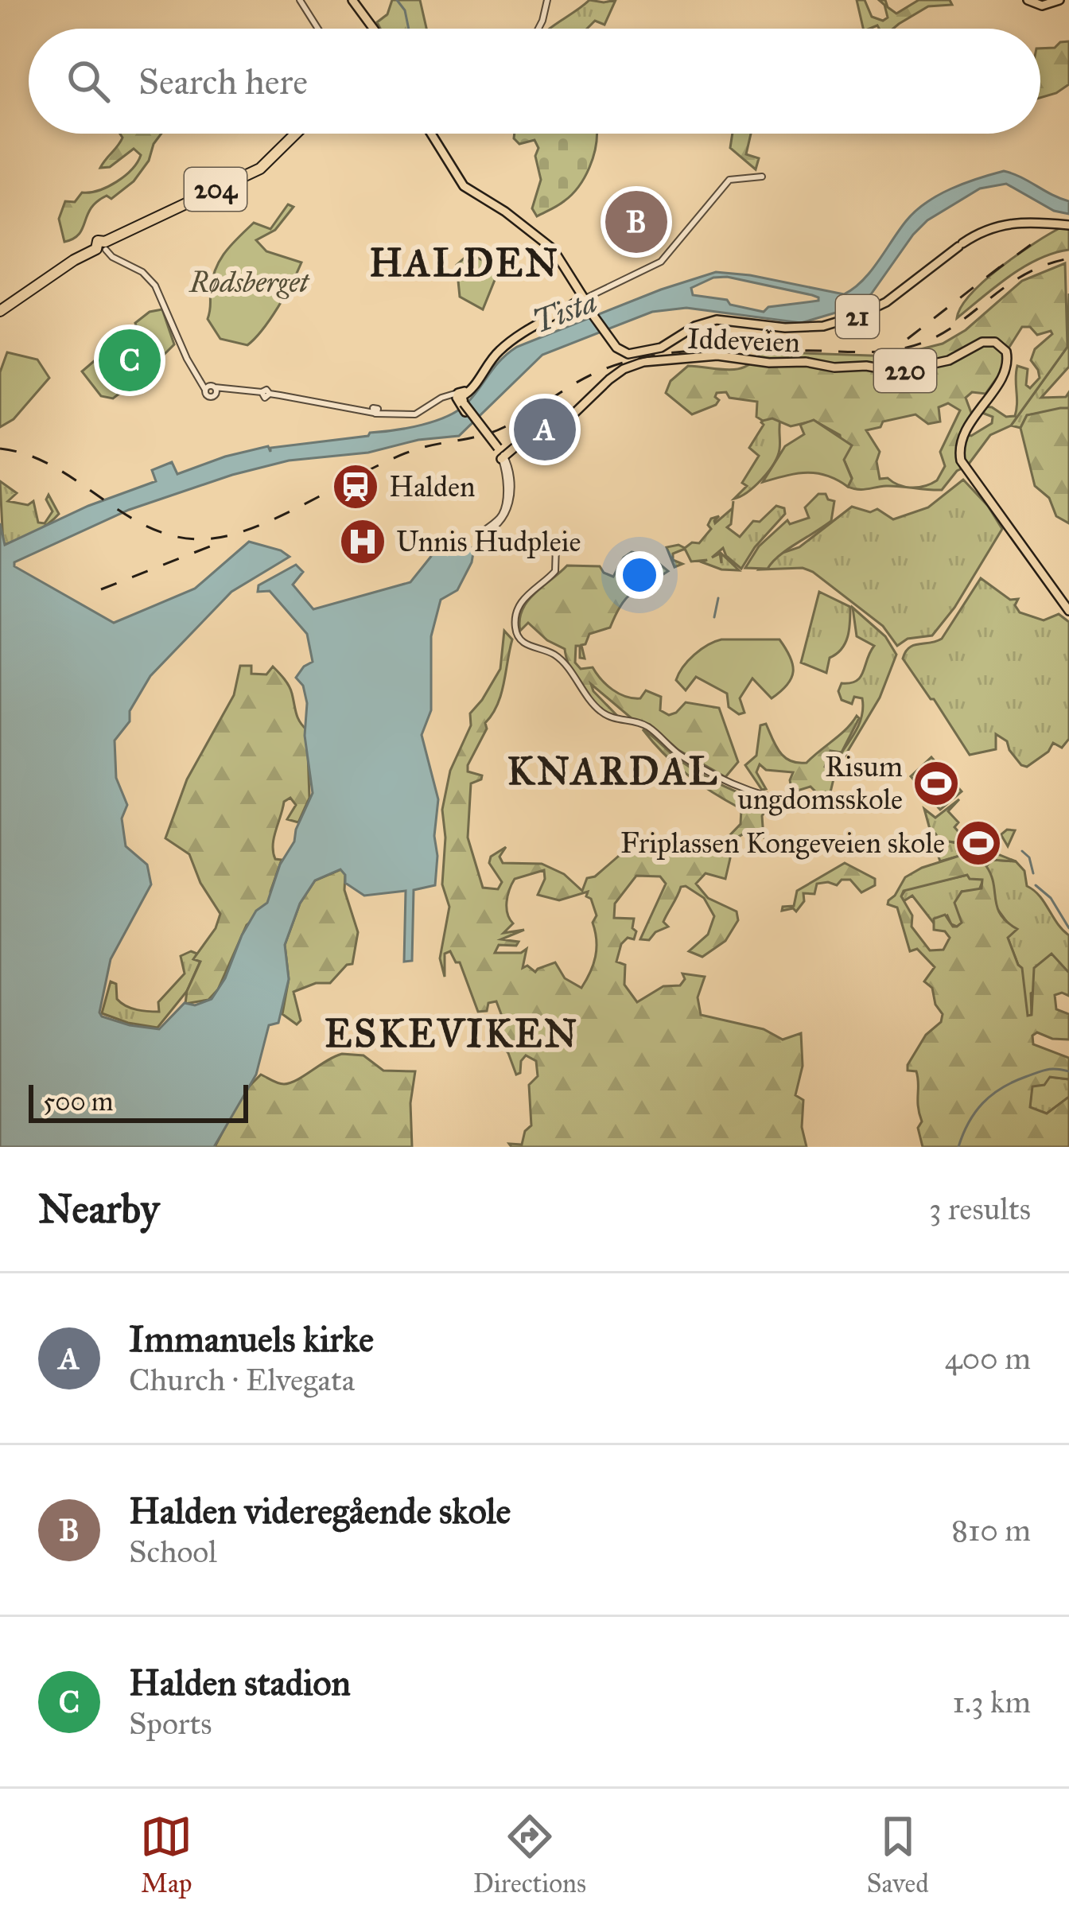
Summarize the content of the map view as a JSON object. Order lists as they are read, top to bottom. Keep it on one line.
{"streets":{"highway":["204"],"main road":["21","Iddeveien","220"]},"districts":["HALDEN","KNARDAL","ESKEVIKEN"],"water":["Tista"],"parks":["Rødsberget"],"places":{"station":["Halden"],"hospital":["Unnis Hudpleie"],"sports":["Risum ungdomsskole","Friplassen Kongeveien skole"]},"scale_bar":"500 m","page":{"search":"Search here","pins":["B","C","A"],"scale":"500 m","heading":["Nearby","3 results"],"list":[{"mark":"A","name":"Immanuels kirke","note":"Church · Elvegata","value":"400 m"},{"mark":"B","name":"Halden videregående skole","note":"School","value":"810 m"},{"mark":"C","name":"Halden stadion","note":"Sports","value":"1.3 km"}],"nav":["Map","Directions","Saved"]}}
